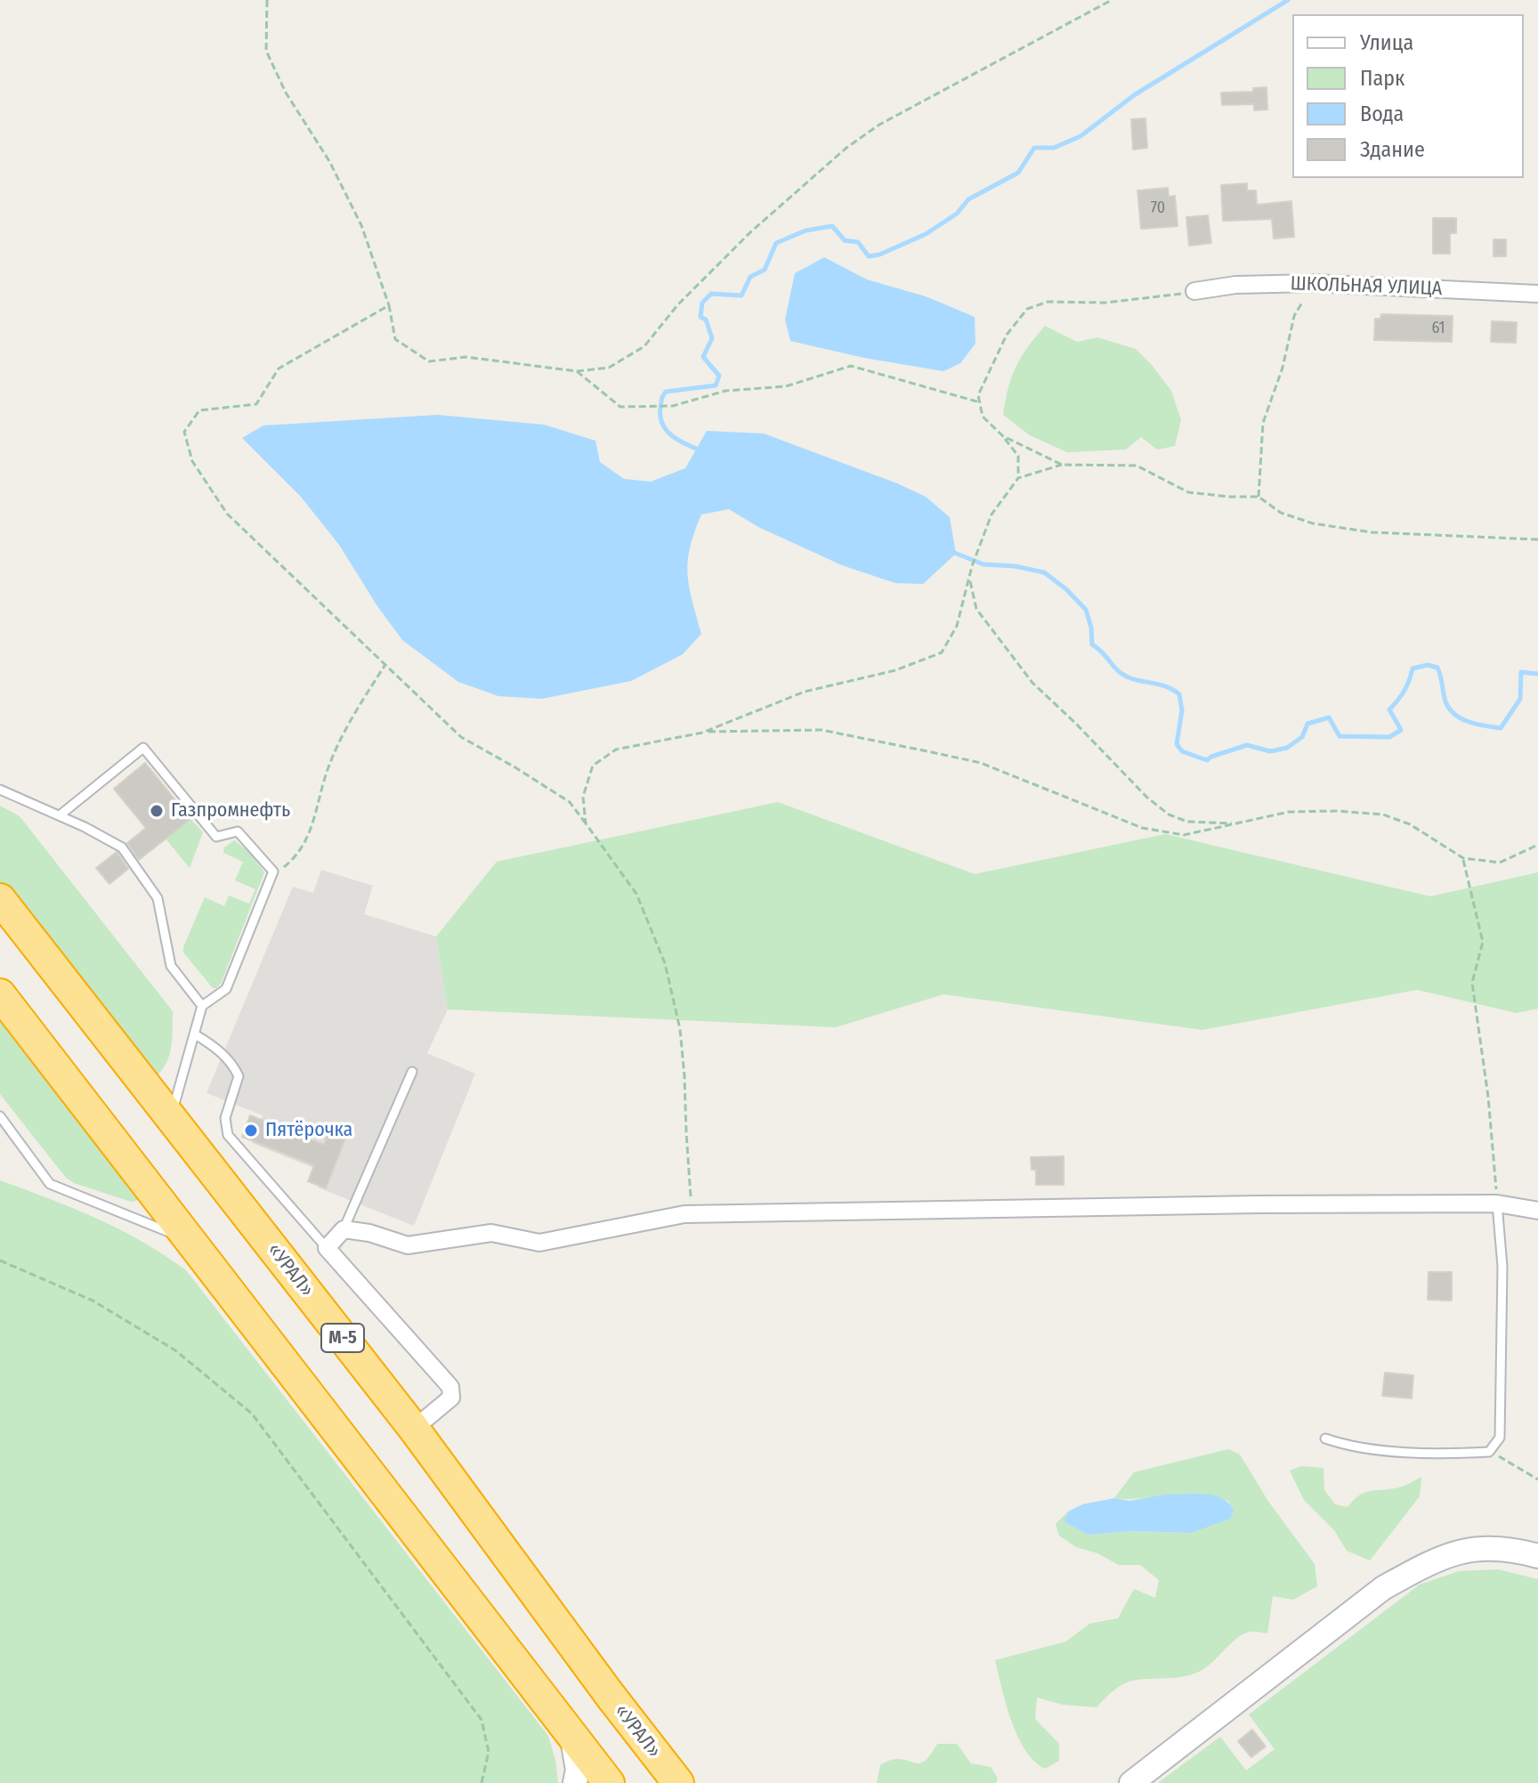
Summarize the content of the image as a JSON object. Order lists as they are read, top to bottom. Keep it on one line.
{"streets":{"highway":["«УРАЛ»","М-5"],"street":["ШКОЛЬНАЯ УЛИЦА"]},"places":["Газпромнефть","Пятёрочка"],"house_numbers":["70","61"],"legend":["Улица","Парк","Вода","Здание"]}
